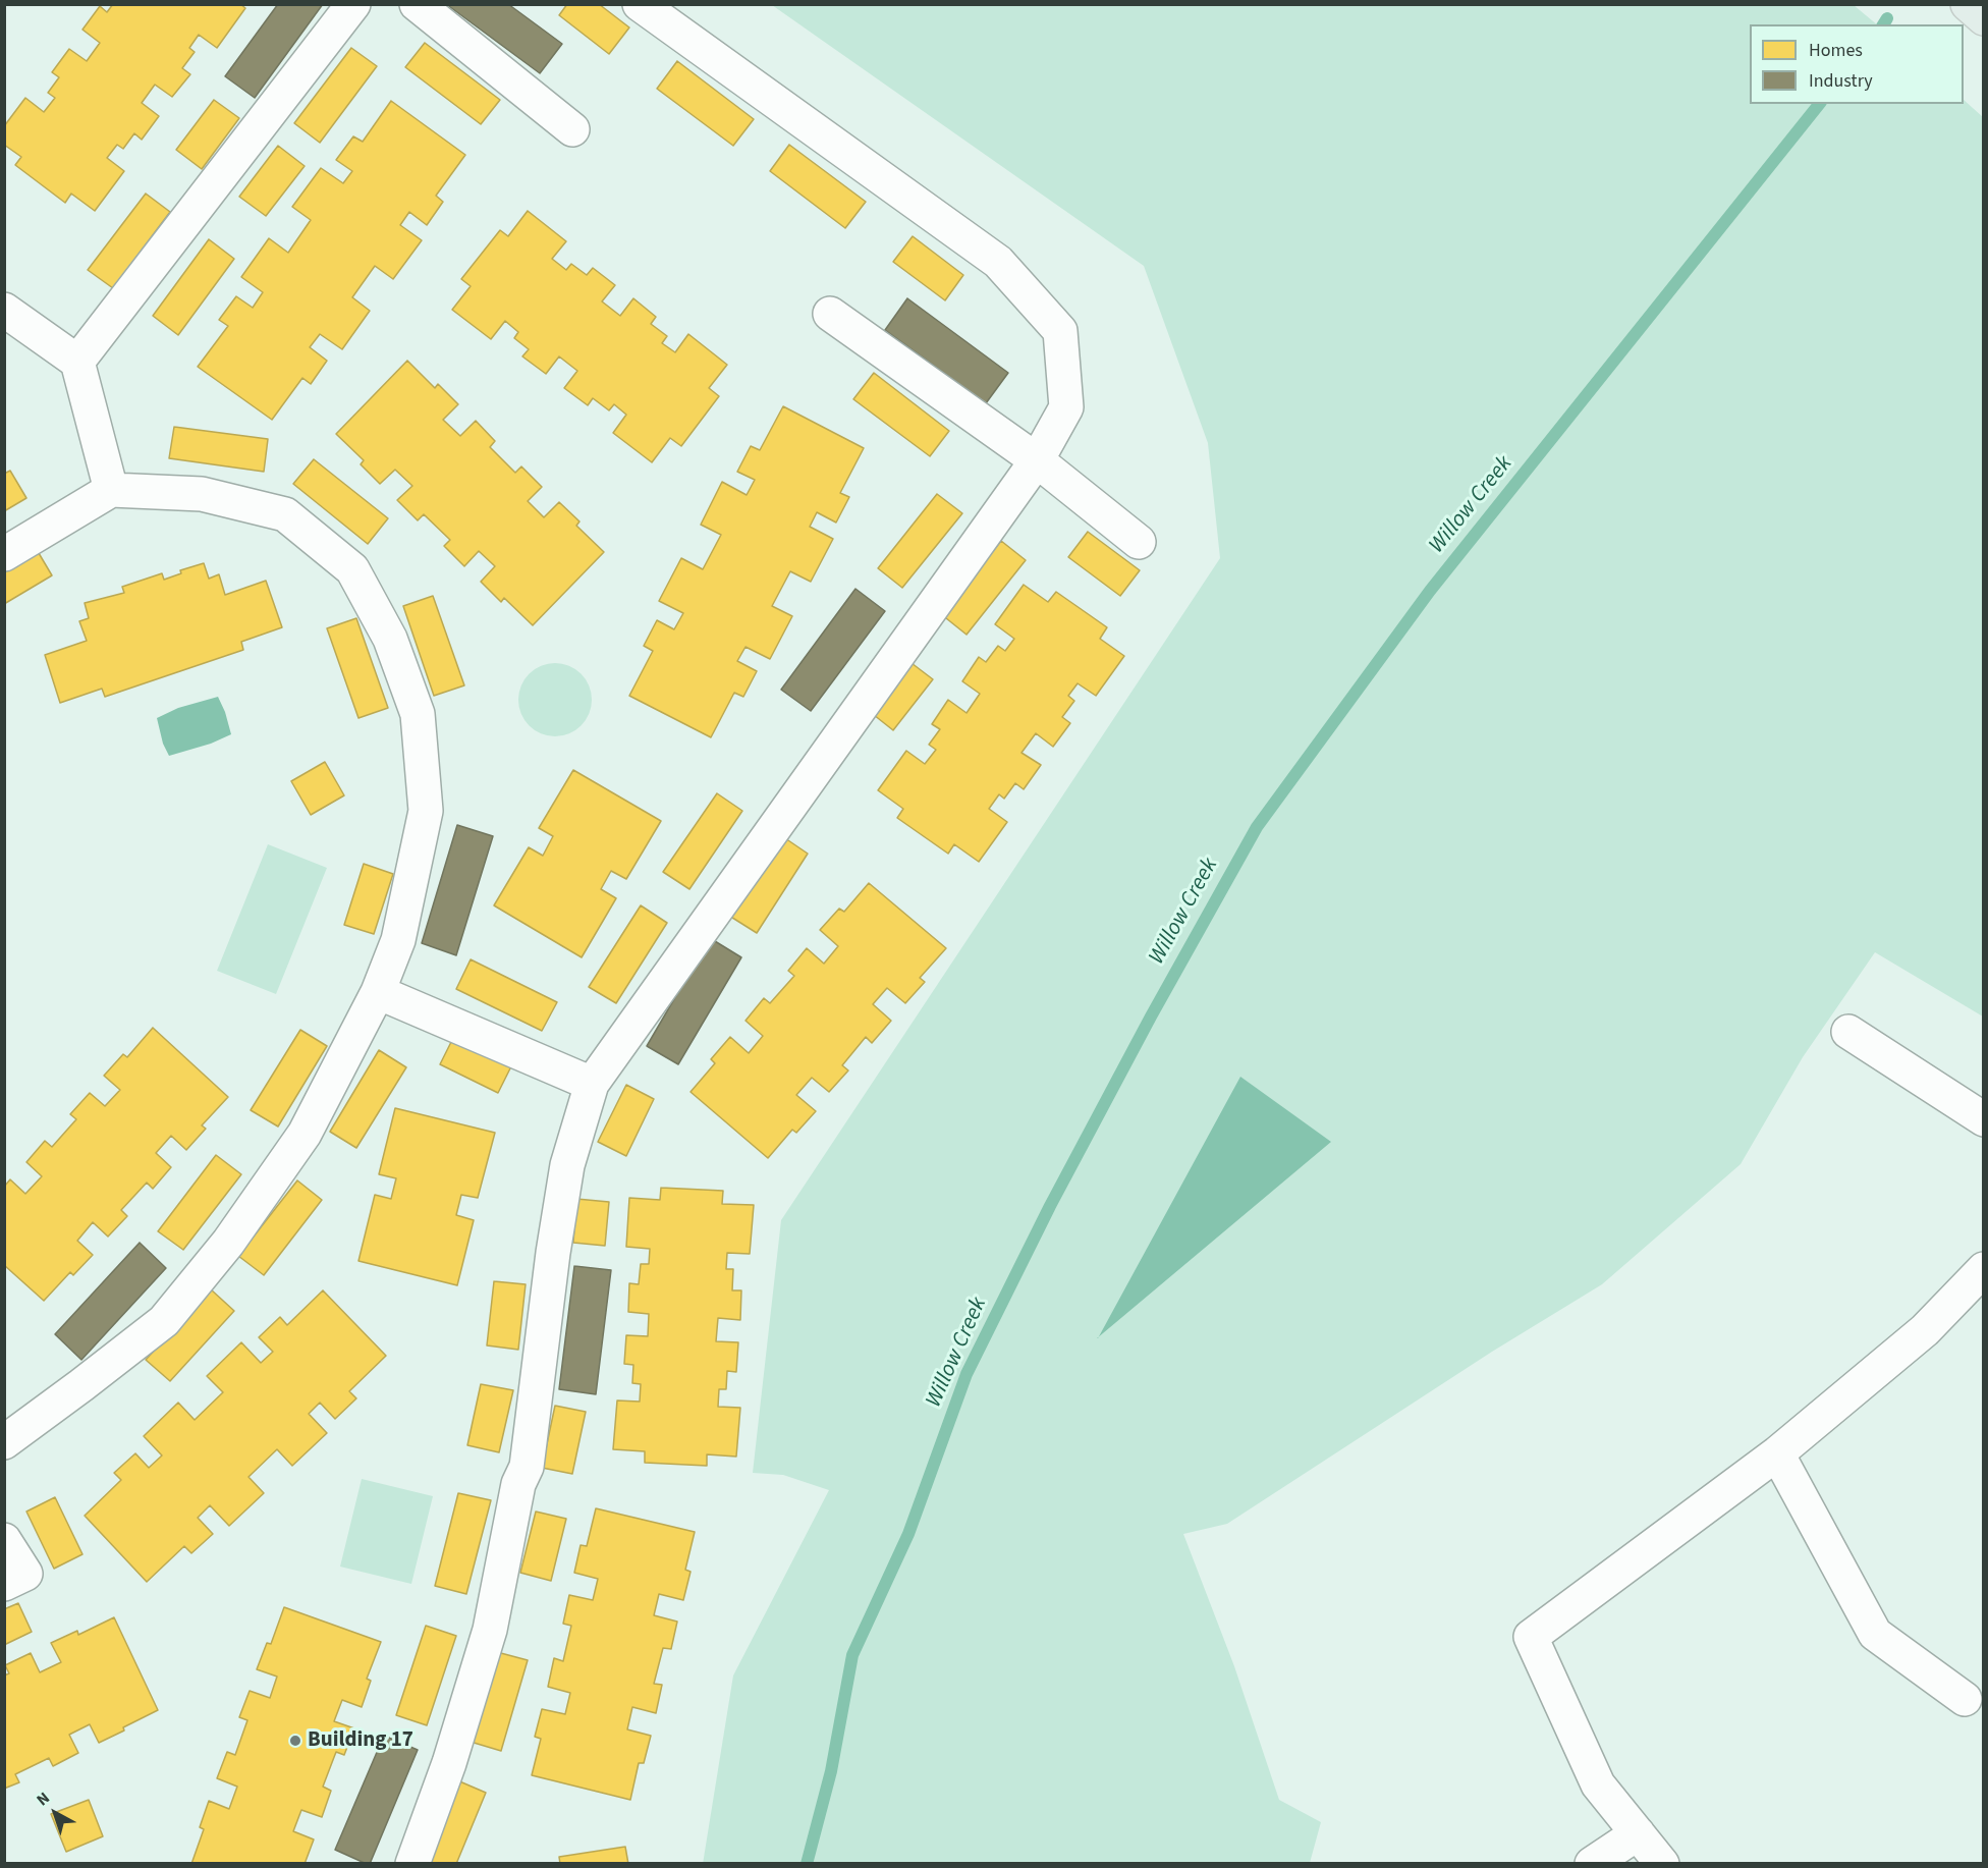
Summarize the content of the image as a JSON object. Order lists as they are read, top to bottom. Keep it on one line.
{"water":["Willow Creek"],"places":["Building 17"],"legend":["Homes","Industry"],"north":"top left"}
